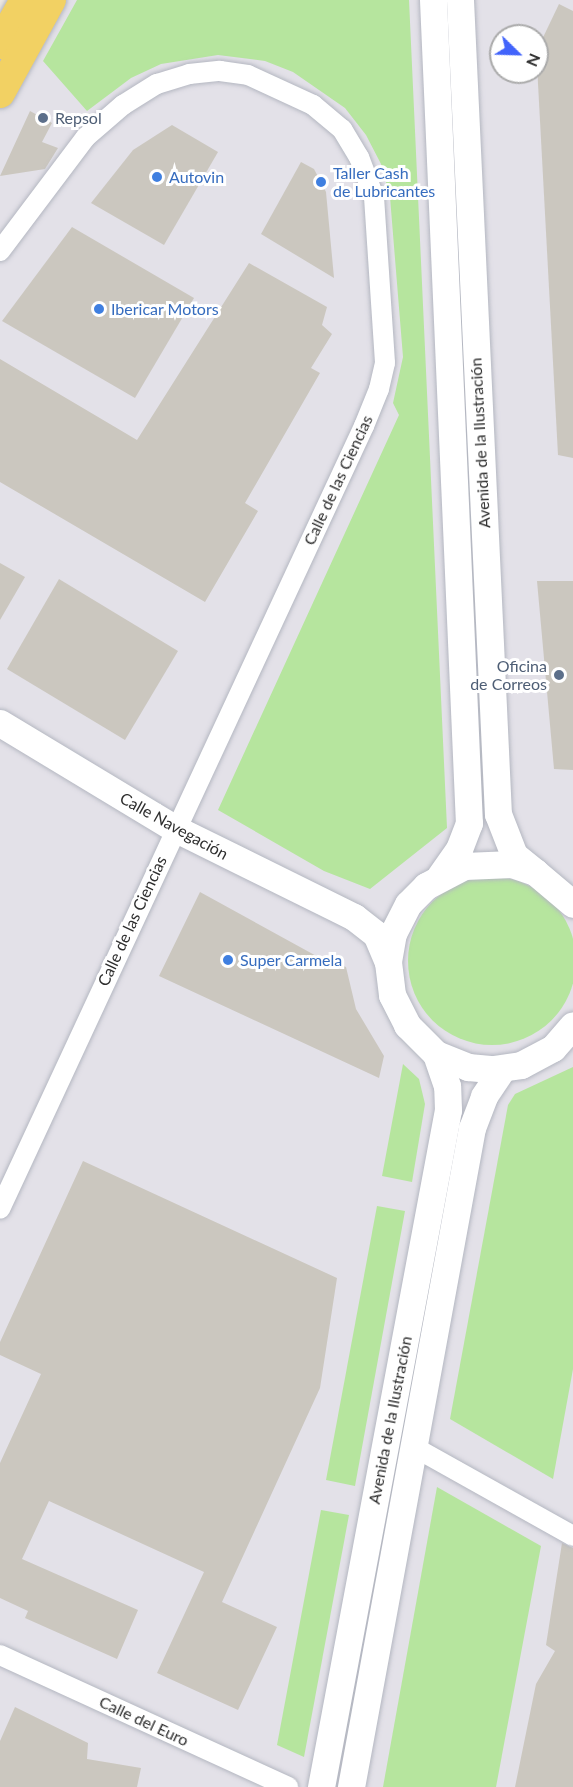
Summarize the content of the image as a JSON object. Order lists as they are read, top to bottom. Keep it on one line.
{"streets":{"street":["Avenida de la Ilustración","Calle de las Ciencias","Calle Navegación","Calle del Euro"]},"crossings":[["Calle de las Ciencias","Calle Navegación"]],"places":["Repsol","Autovin","Taller Cash de Lubricantes","Ibericar Motors","Oficina de Correos","Super Carmela"],"north":"bottom right"}
